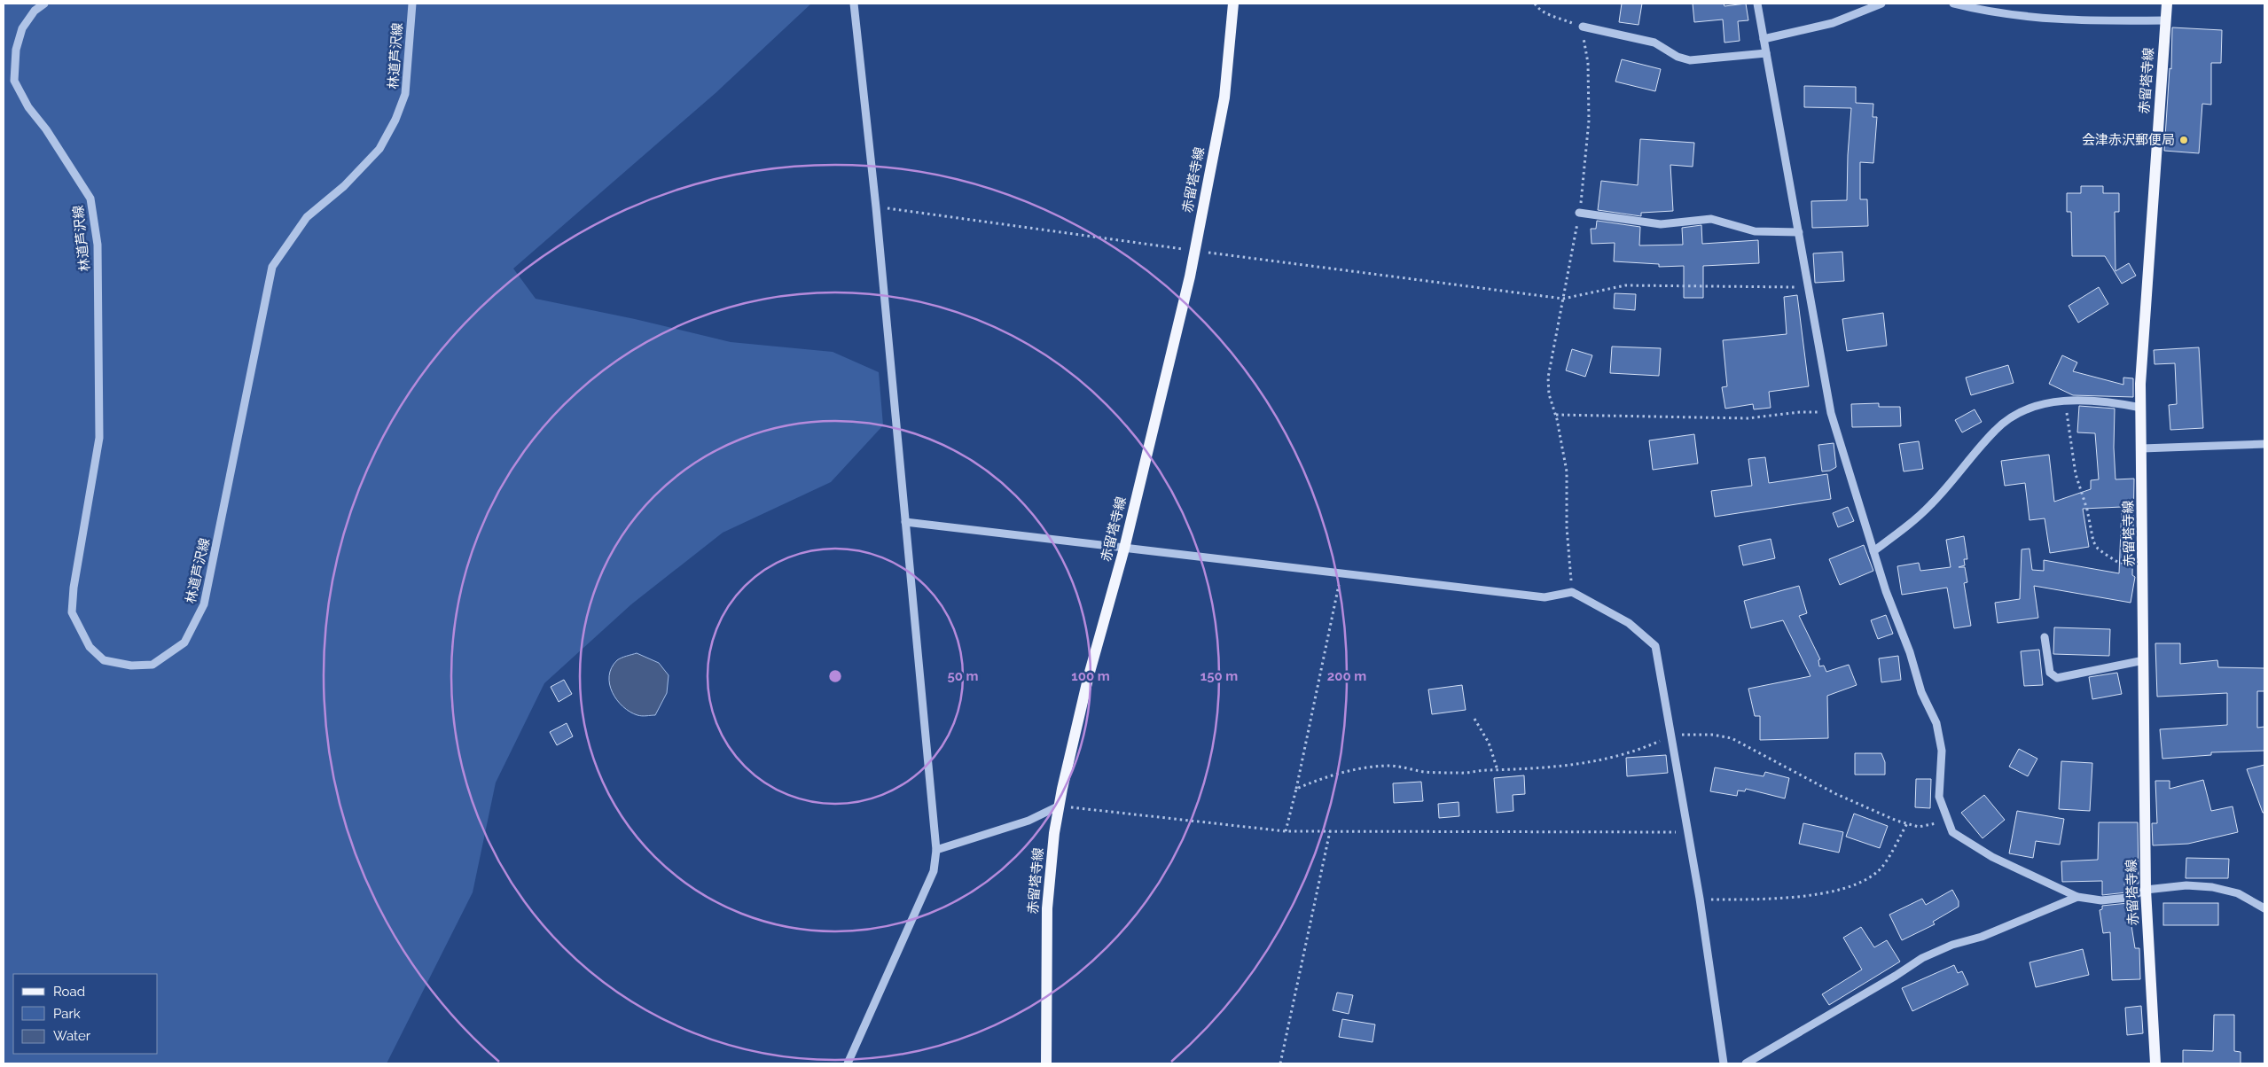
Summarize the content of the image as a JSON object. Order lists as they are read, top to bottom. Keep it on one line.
{"streets":{"main road":["赤留塔寺線"],"street":["林道芦沢線"]},"places":["会津赤沢郵便局"],"legend":["Road","Park","Water"],"rings":["50 m","100 m","150 m","200 m"]}
